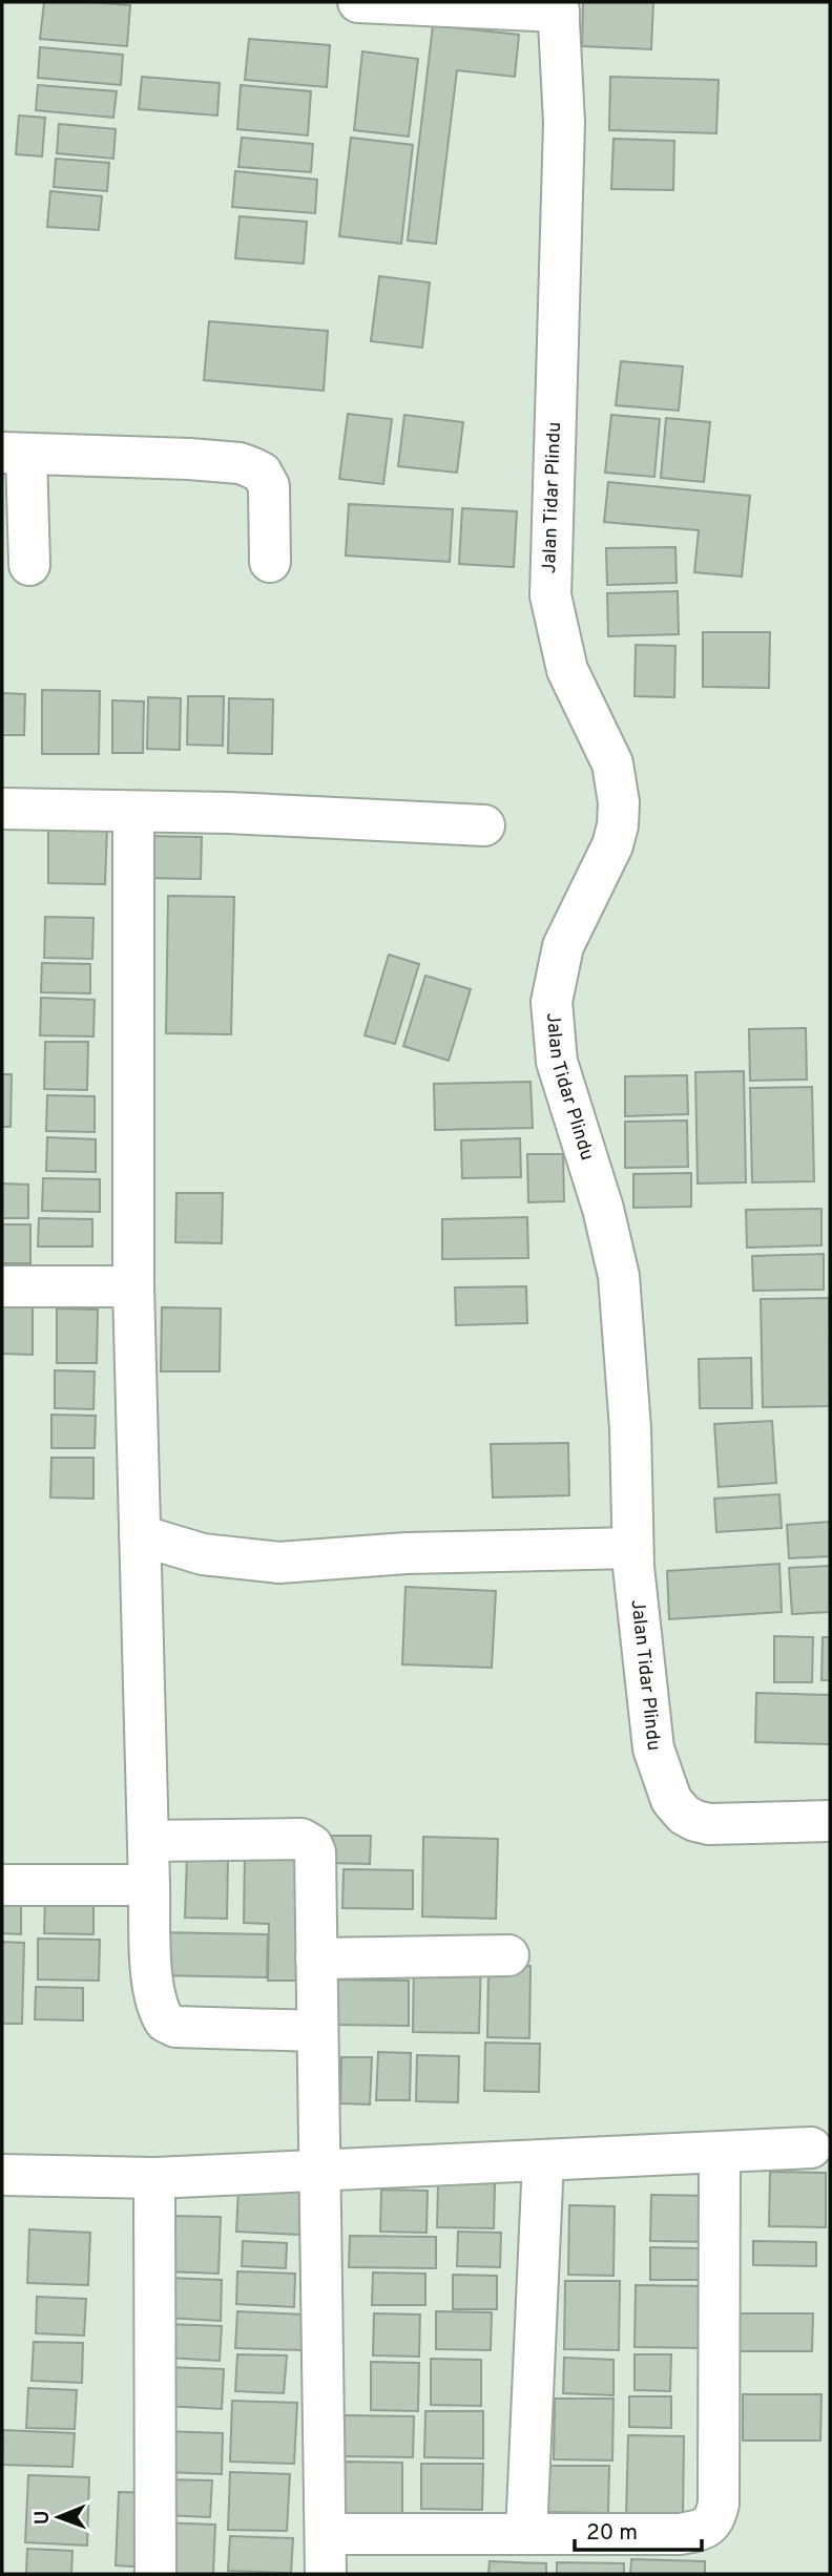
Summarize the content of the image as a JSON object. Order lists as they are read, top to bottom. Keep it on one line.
{"streets":{"street":["Jalan Tidar Plindu"]},"scale_bar":"20 m","north":"left"}
